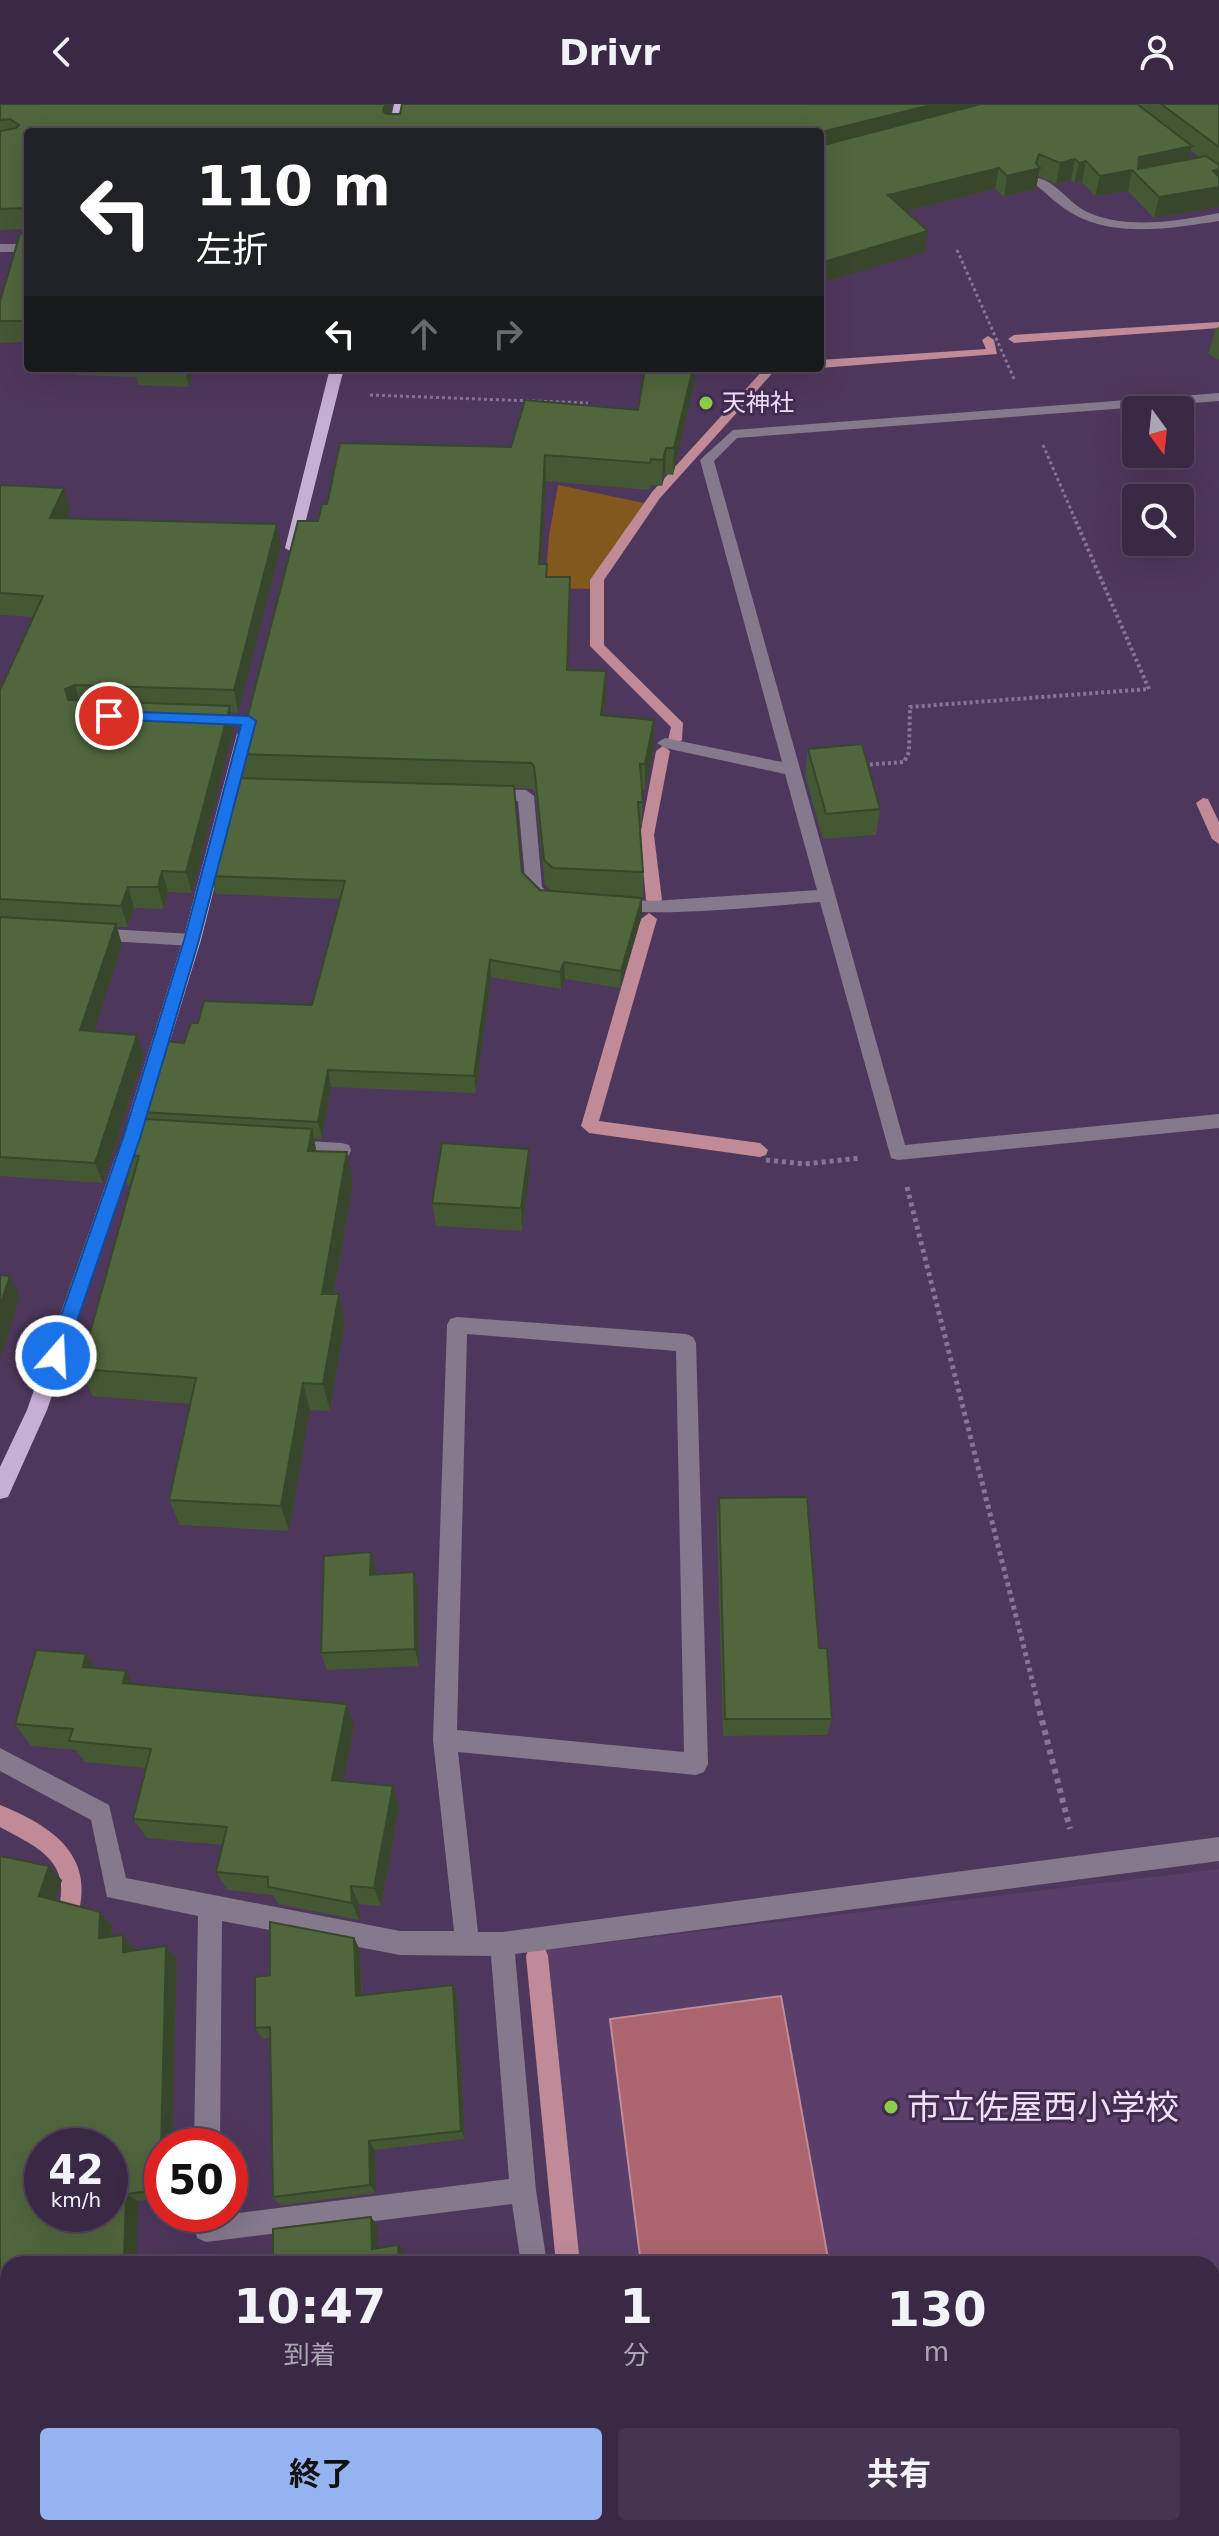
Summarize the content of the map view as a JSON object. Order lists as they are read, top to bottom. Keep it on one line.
{"places":["天神社","市立佐屋西小学校"],"north":"bottom","page":{"header":"Drivr","turn":["110 m","左折"],"speed":"42 km/h","limit":"50","eta":["10:47","到着","1","分","130","m"],"buttons":["終了","共有"]}}
